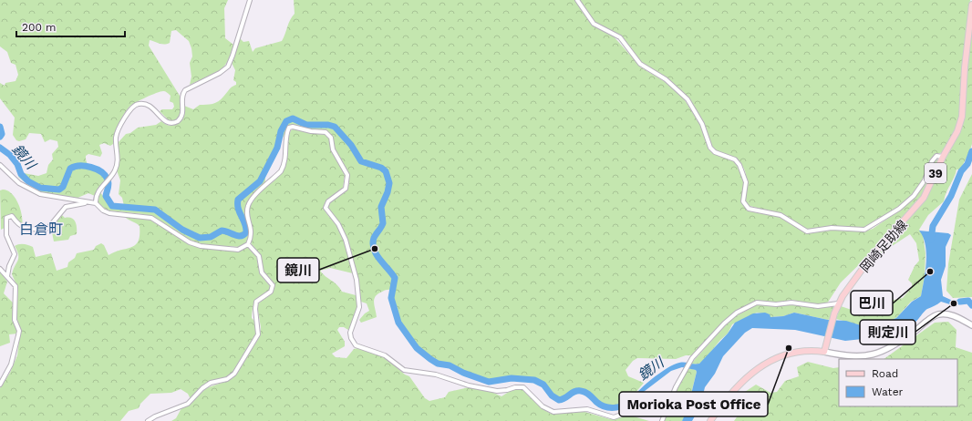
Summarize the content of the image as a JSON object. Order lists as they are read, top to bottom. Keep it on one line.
{"streets":{"main road":["39","岡崎足助線"]},"districts":["白倉町"],"water":["鏡川"],"places":["鏡川","巴川","則定川","Morioka Post Office"],"legend":["Road","Water"],"scale_bar":"200 m"}
